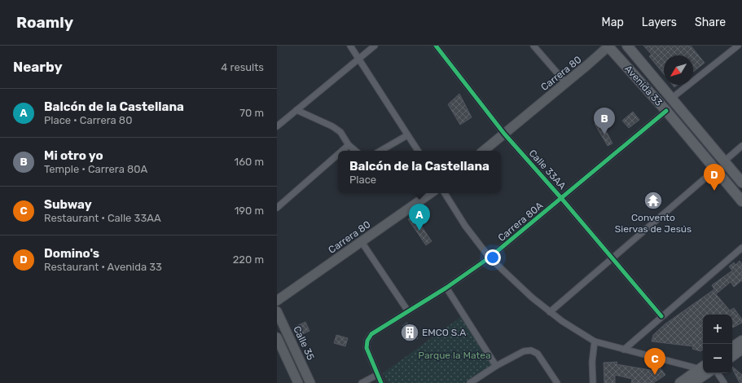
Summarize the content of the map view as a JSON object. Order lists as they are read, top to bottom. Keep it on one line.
{"streets":{"main road":["Avenida 33"],"street":["Carrera 80","Calle 33AA","Carrera 80A","Calle 35"]},"crossings":[["Carrera 80","Avenida 33"],["Carrera 80","Calle 33AA"],["Avenida 33","Carrera 80A"],["Calle 33AA","Carrera 80A"]],"parks":["Parque la Matea"],"places":{"temple":["Convento Siervas de Jesús"],"building":["EMCO S.A"]},"north":"bottom left","page":{"header":"Roamly","nav":["Map","Layers","Share"],"heading":["Nearby","4 results"],"list":[{"mark":"A","name":"Balcón de la Castellana","note":"Place · Carrera 80","value":"70 m"},{"mark":"B","name":"Mi otro yo","note":"Temple · Carrera 80A","value":"160 m"},{"mark":"C","name":"Subway","note":"Restaurant · Calle 33AA","value":"190 m"},{"mark":"D","name":"Domino's","note":"Restaurant · Avenida 33","value":"220 m"}],"pins":["B","D","A","C"],"popup":["Balcón de la Castellana","Place"],"map_buttons":["+","−"]}}
